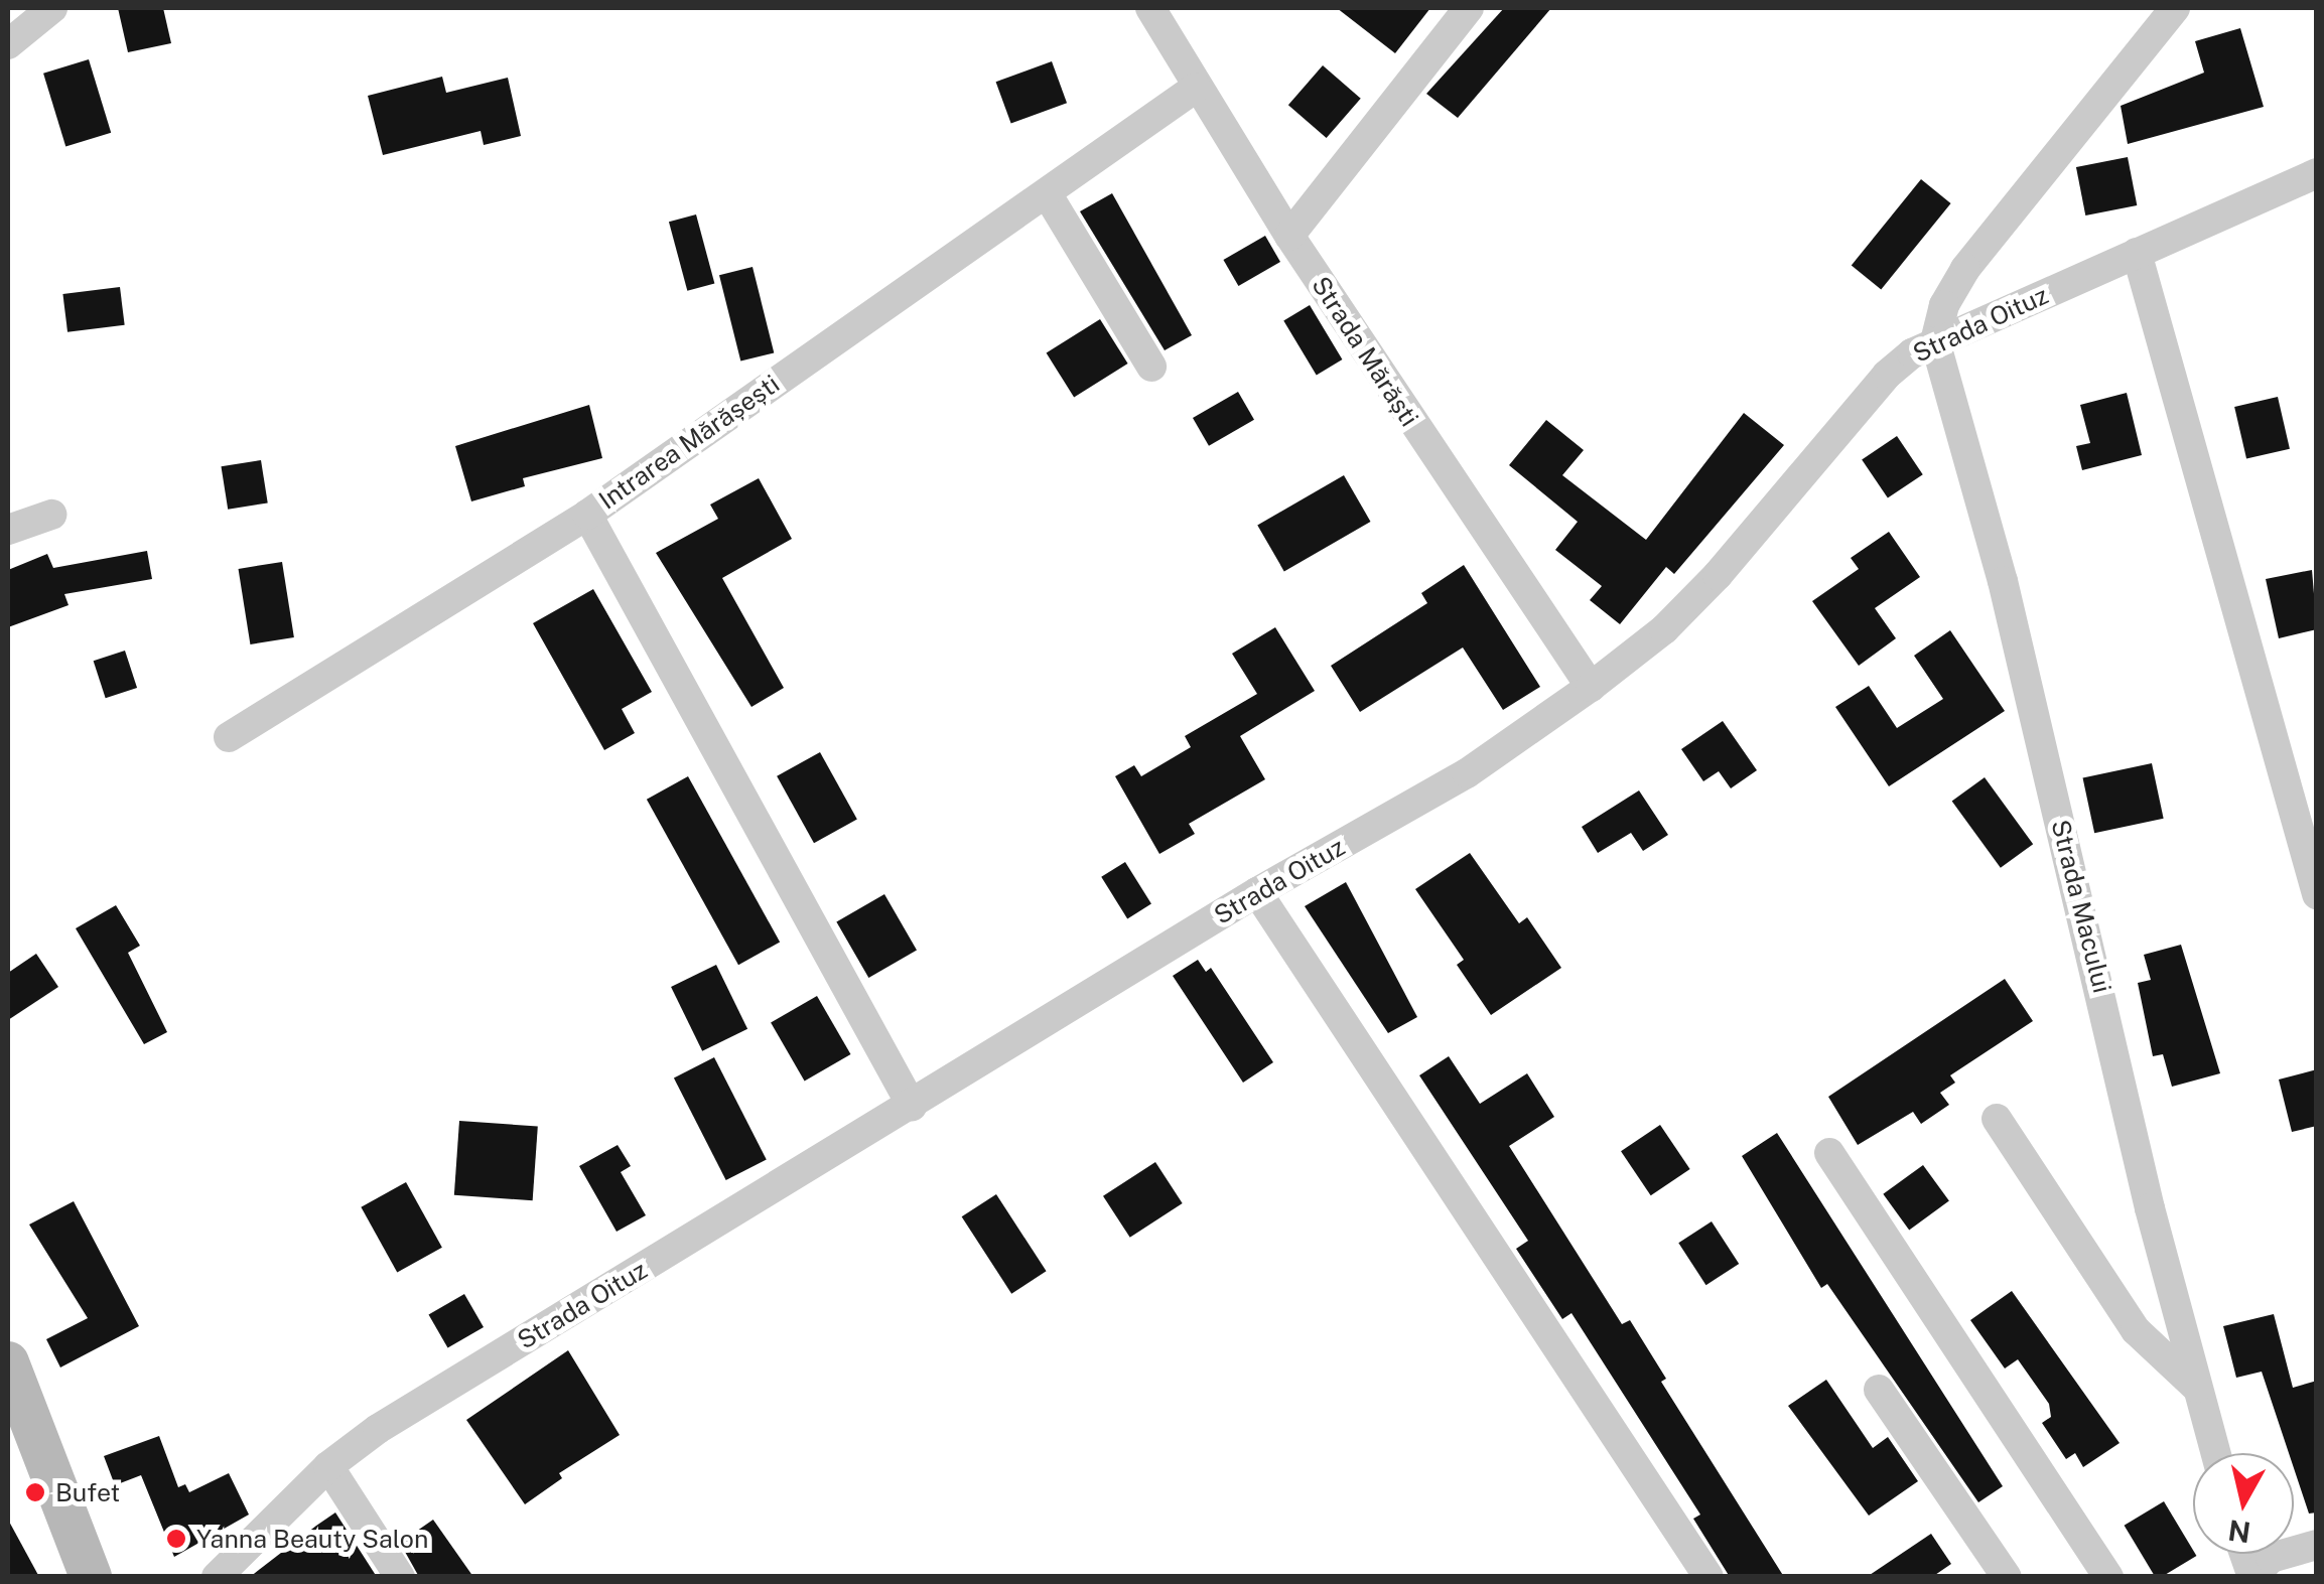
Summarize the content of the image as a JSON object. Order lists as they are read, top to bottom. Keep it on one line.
{"streets":{"street":["Strada Oituz","Strada Mărăști","Intrarea Mărășești","Strada Macului"]},"crossings":[["Strada Oituz","Strada Mărăști"],["Strada Oituz","Intrarea Mărășești"],["Strada Oituz","Strada Macului"],["Strada Mărăști","Intrarea Mărășești"]],"places":["Bufet","Yanna Beauty Salon"],"north":"bottom"}
